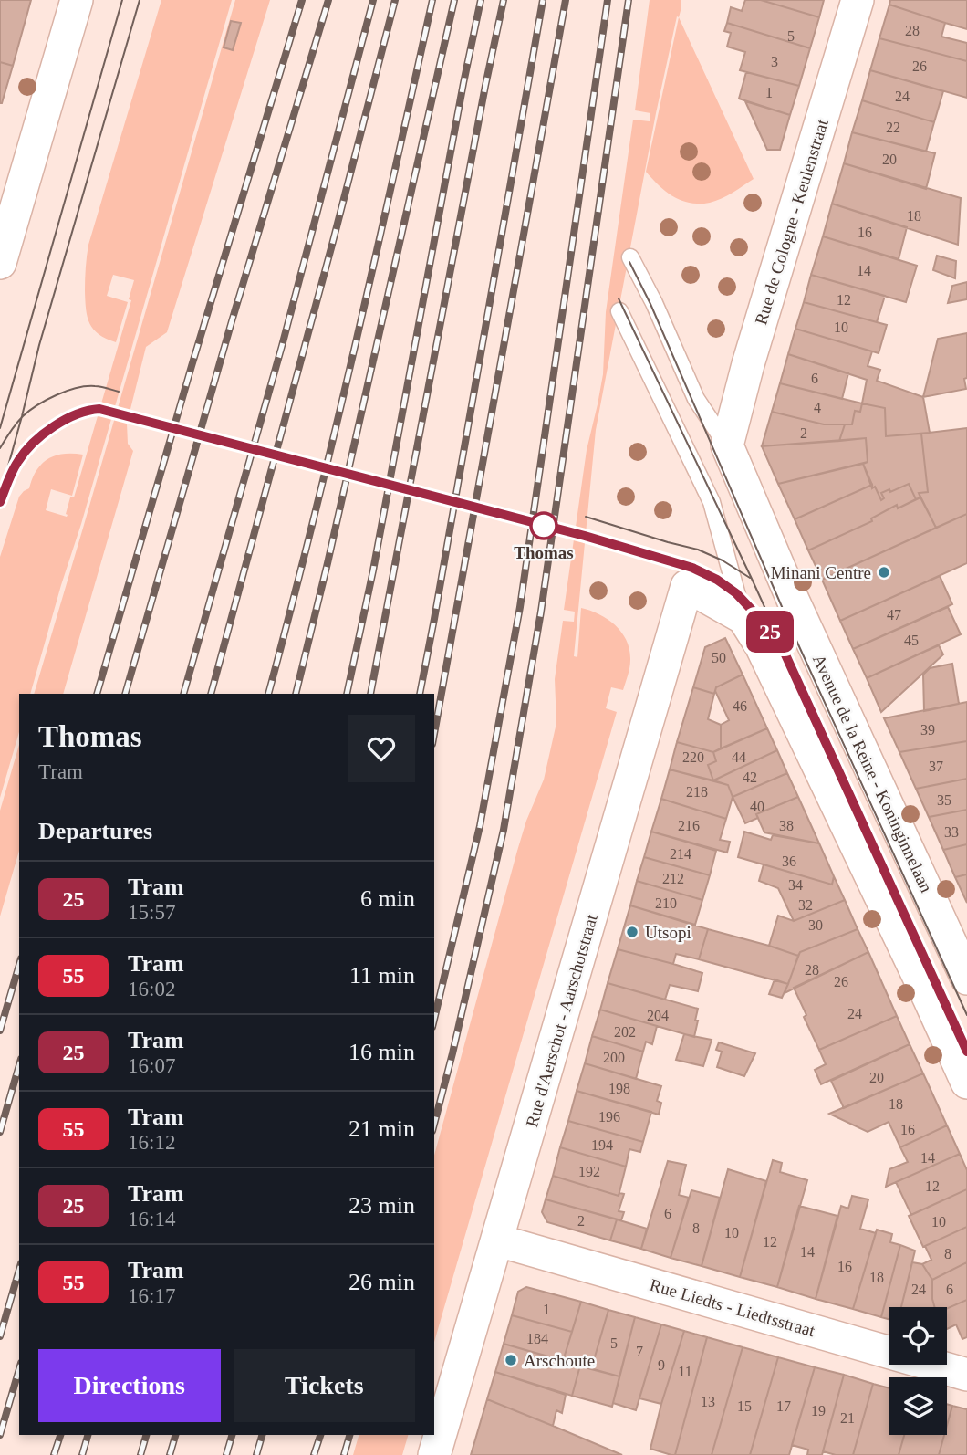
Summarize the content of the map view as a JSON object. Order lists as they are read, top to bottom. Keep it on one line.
{"streets":{"street":["Rue de Cologne - Keulenstraat","Avenue de la Reine - Koninginnelaan","Rue d'Aerschot - Aarschotstraat","Rue Liedts - Liedtsstraat"]},"crossings":[["Rue de Cologne - Keulenstraat","Avenue de la Reine - Koninginnelaan"],["Rue d'Aerschot - Aarschotstraat","Rue Liedts - Liedtsstraat"]],"places":["Thomas","Minani Centre","Utsopi","Arschoute"],"lines":["tram line 25"],"house_numbers":["28","5","3","26","1","24","22","20","18","16","14","12","10","6","4","2","47","45","50","46","39","220","44","37","42","218","35","40","216","38","33","214","36","212","34","210","32","30","28","26","24","204","202","200","20","198","18","196","16","194","14","192","12","6","2","10","8","10","12","14","8","16","18","24","6","1","184","5","7","9","11","13","15","17","19","21"],"page":{"on_map":"25","heading":[["Thomas","Tram"],"Departures"],"list":[{"mark":"25","name":"Tram","note":"15:57","value":"6 min"},{"mark":"55","name":"Tram","note":"16:02","value":"11 min"},{"mark":"25","name":"Tram","note":"16:07","value":"16 min"},{"mark":"55","name":"Tram","note":"16:12","value":"21 min"},{"mark":"25","name":"Tram","note":"16:14","value":"23 min"},{"mark":"55","name":"Tram","note":"16:17","value":"26 min"}],"buttons":["Directions","Tickets"]}}
